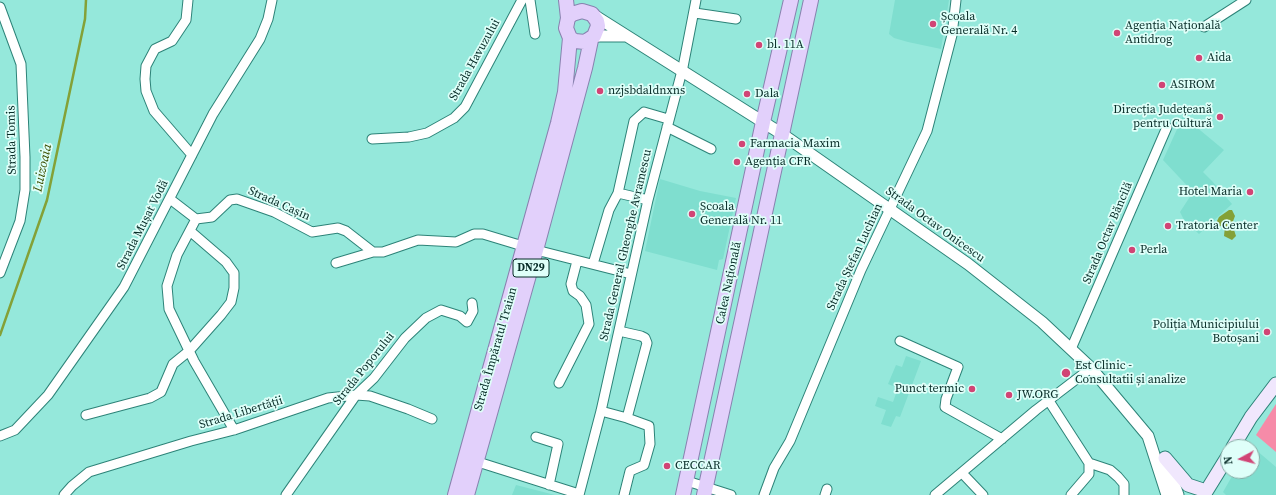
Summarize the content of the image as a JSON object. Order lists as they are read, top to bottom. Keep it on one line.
{"streets":{"main road":["DN29","Calea Națională","Strada Împăratul Traian"],"street":["Strada Havuzului","Strada Tomis","Strada Cașin","Strada Mușat Vodă","Strada Octav Onicescu","Strada Octav Băncilă","Strada General Gheorghe Avramescu","Strada Ștefan Luchian","Strada Poporului","Strada Libertății"]},"crossings":[["Strada Octav Onicescu","Strada Octav Băncilă"],["Strada Octav Onicescu","Strada General Gheorghe Avramescu"],["Strada Octav Onicescu","Strada Ștefan Luchian"],["Strada Octav Onicescu","DN29"],["Strada Octav Onicescu","Calea Națională"],["Strada Octav Onicescu","Strada Împăratul Traian"],["DN29","Strada Împăratul Traian"],["Strada Poporului","Strada Libertății"]],"water":["Luizoaia"],"places":["Școala Generală Nr. 4","Agenția Națională Antidrog","bl. 11A","Aida","ASIROM","nzjsbdaldnxns","Dala","Direcția Județeană pentru Cultură","Farmacia Maxim","Agenția CFR","Hotel Maria","Școala Generală Nr. 11","Tratoria Center","Perla","Poliția Municipiului Botoșani","Est Clinic - Consultatii și analize","Punct termic","JW.ORG","CECCAR"],"north":"left"}
